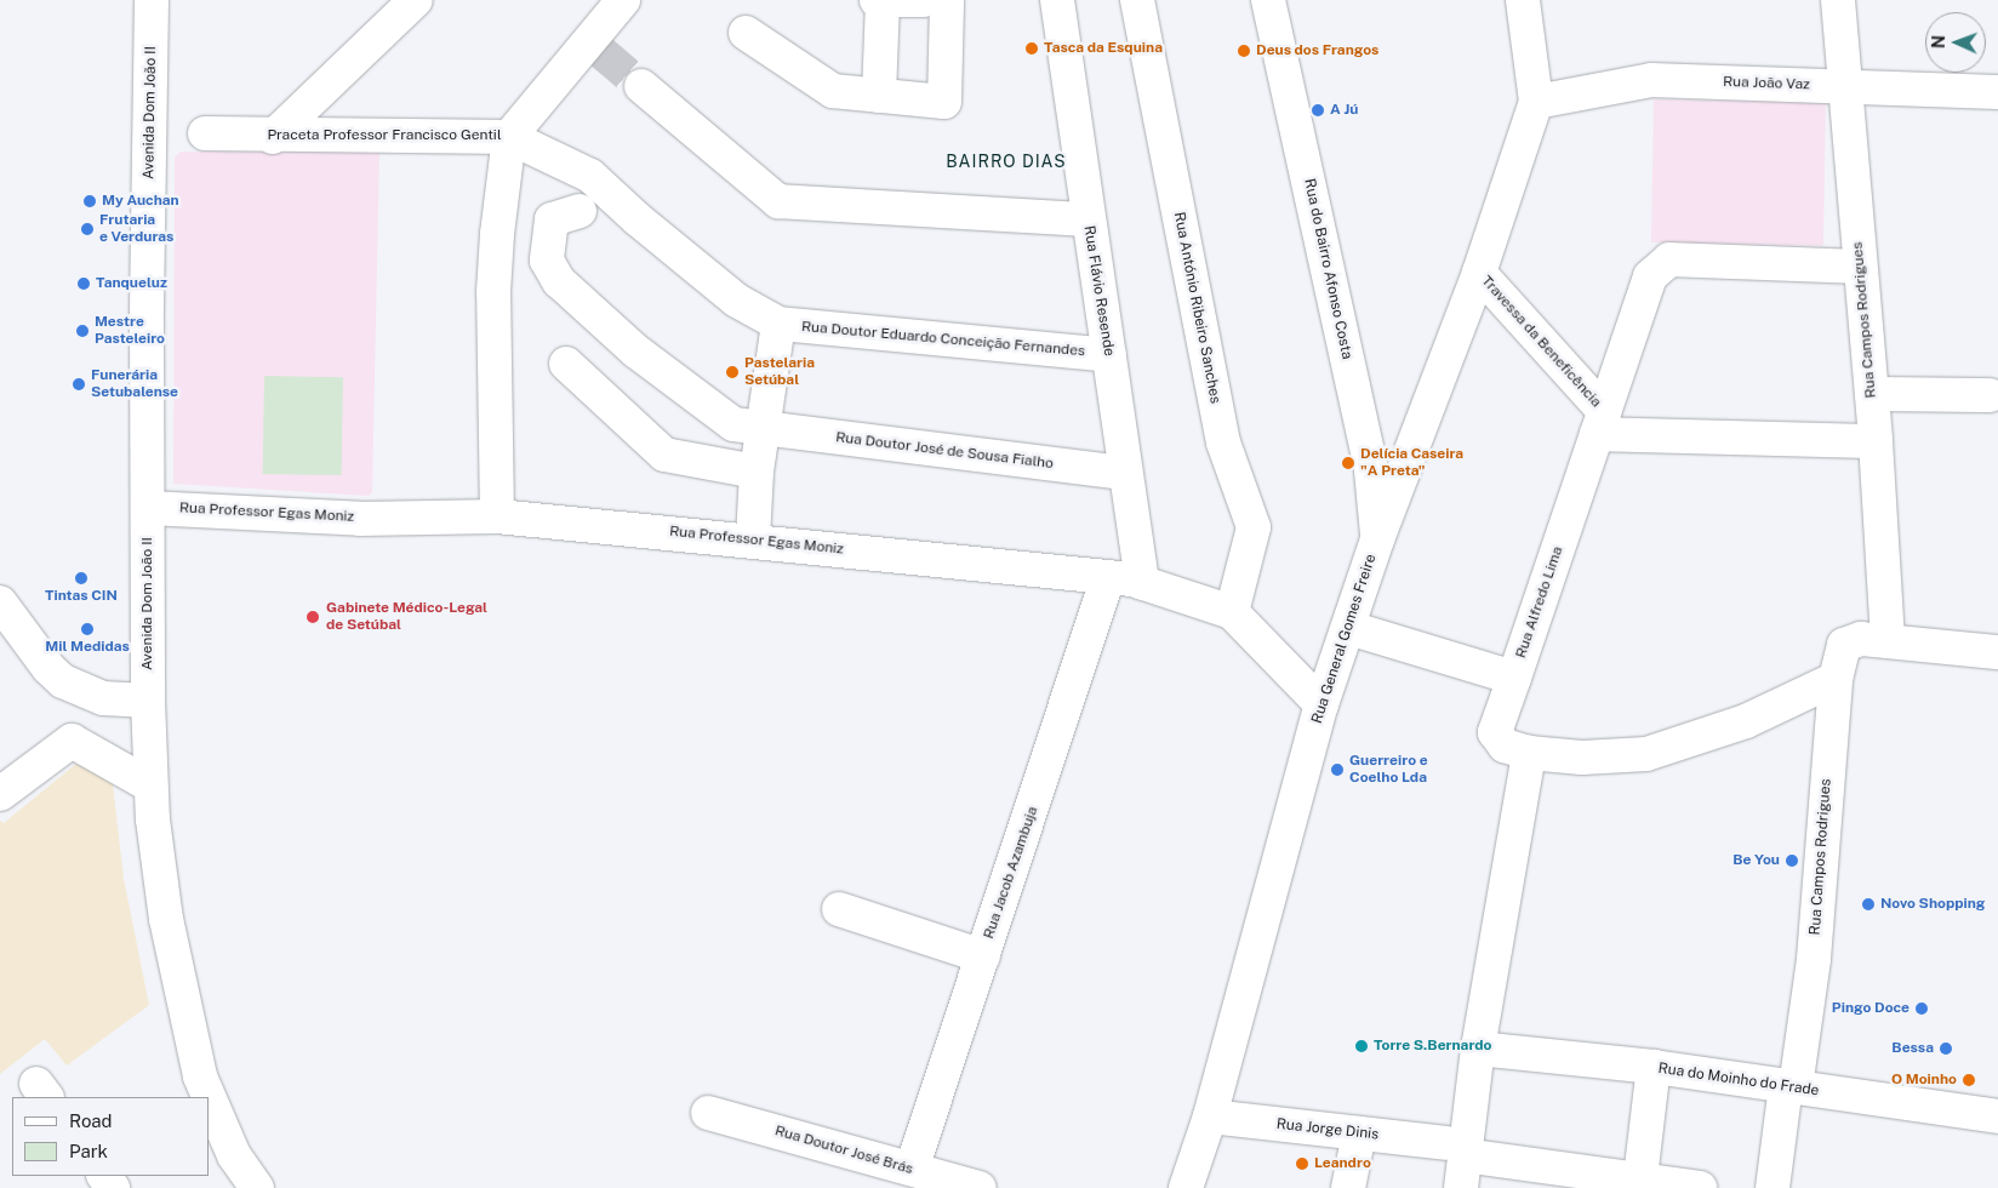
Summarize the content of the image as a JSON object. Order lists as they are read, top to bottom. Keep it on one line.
{"streets":{"street":["Rua João Vaz","Avenida Dom João II","Praceta Professor Francisco Gentil","Rua do Bairro Afonso Costa","Rua Flávio Resende","Rua António Ribeiro Sanches","Rua Campos Rodrigues","Rua Doutor Eduardo Conceição Fernandes","Travessa da Beneficência","Rua Doutor José de Sousa Fialho","Rua Professor Egas Moniz","Rua Alfredo Lima","Rua General Gomes Freire","Rua Jacob Azambuja","Rua do Moinho do Frade","Rua Jorge Dinis","Rua Doutor José Brás"]},"crossings":[["Rua João Vaz","Rua Campos Rodrigues"],["Rua João Vaz","Rua General Gomes Freire"],["Avenida Dom João II","Rua Professor Egas Moniz"],["Praceta Professor Francisco Gentil","Rua Professor Egas Moniz"],["Rua do Bairro Afonso Costa","Rua General Gomes Freire"],["Rua Flávio Resende","Rua Doutor Eduardo Conceição Fernandes"],["Rua Flávio Resende","Rua Doutor José de Sousa Fialho"],["Rua Flávio Resende","Rua Professor Egas Moniz"],["Rua Flávio Resende","Rua Jacob Azambuja"],["Rua António Ribeiro Sanches","Rua Professor Egas Moniz"],["Rua Campos Rodrigues","Rua Alfredo Lima"],["Rua Campos Rodrigues","Rua do Moinho do Frade"],["Travessa da Beneficência","Rua Alfredo Lima"],["Travessa da Beneficência","Rua General Gomes Freire"],["Rua Professor Egas Moniz","Rua General Gomes Freire"],["Rua Professor Egas Moniz","Rua Jacob Azambuja"],["Rua Alfredo Lima","Rua General Gomes Freire"],["Rua General Gomes Freire","Rua Jorge Dinis"],["Rua Jacob Azambuja","Rua Doutor José Brás"]],"districts":["BAIRRO DIAS"],"places":["Tasca da Esquina","Deus dos Frangos","A Jú","My Auchan","Frutaria e Verduras","Tanqueluz","Mestre Pasteleiro","Pastelaria Setúbal","Funerária Setubalense","Delícia Caseira \"A Preta\"","Tintas CIN","Gabinete Médico-Legal de Setúbal","Mil Medidas","Guerreiro e Coelho Lda","Be You","Novo Shopping","Pingo Doce","Torre S.Bernardo","Bessa","O Moinho","Leandro"],"legend":["Road","Park"],"north":"left"}
